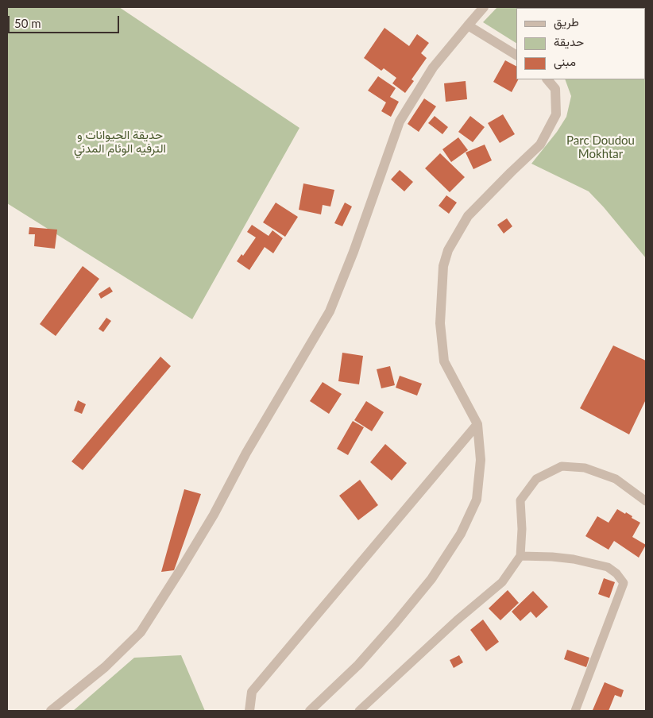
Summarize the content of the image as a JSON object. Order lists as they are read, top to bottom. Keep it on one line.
{"parks":["حديقة الحيوانات و الترفيه الوئام المدني","Parc Doudou Mokhtar"],"legend":["طريق","حديقة","مبنى"],"scale_bar":"50 m"}
